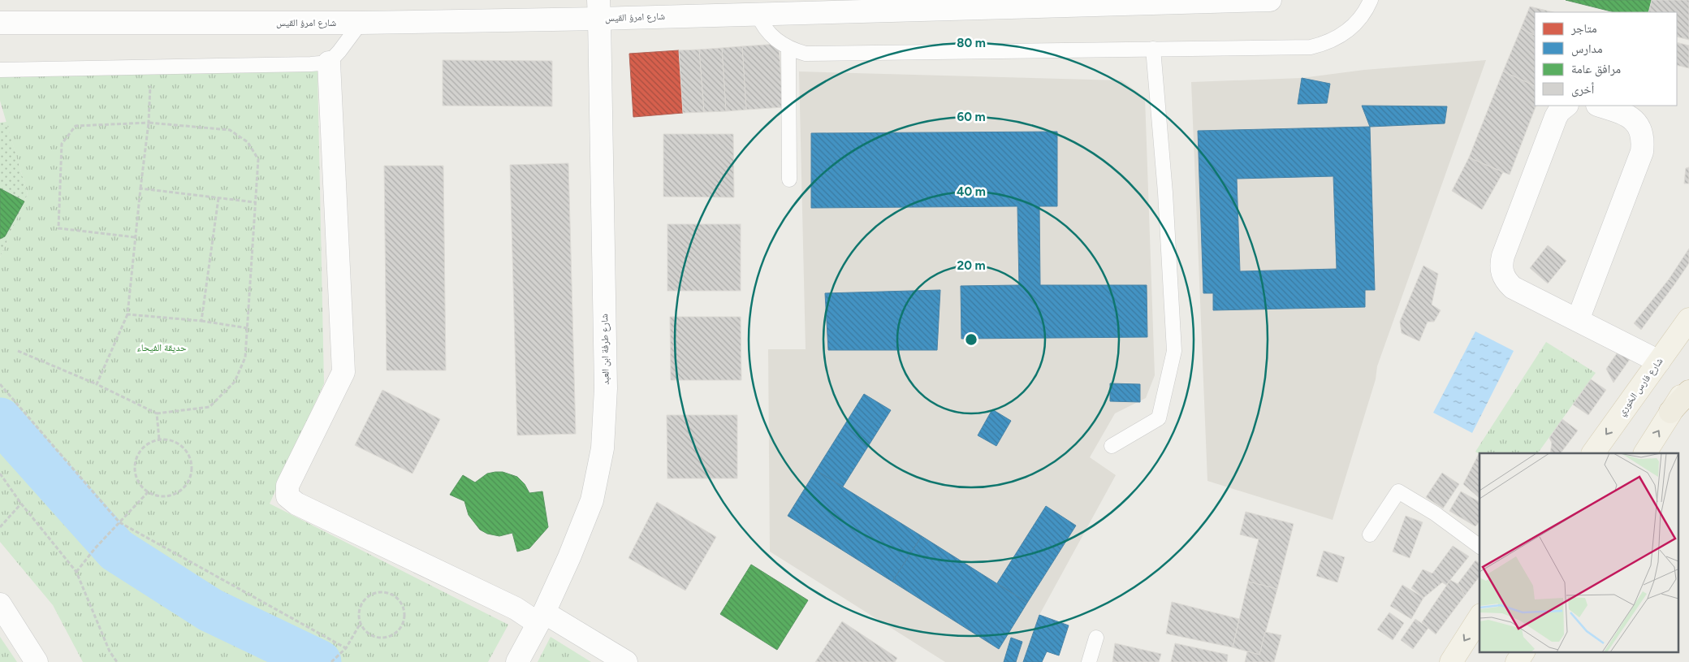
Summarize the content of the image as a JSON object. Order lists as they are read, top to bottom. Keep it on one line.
{"streets":{"main road":["شارع فارس الخوري"],"street":["شارع امرؤ القيس","شارع طرفة ابن العبد"]},"crossings":[["شارع امرؤ القيس","شارع طرفة ابن العبد"]],"parks":["حديقة الفيحاء"],"legend":["متاجر","مدارس","مرافق عامة","أخرى"],"rings":["80 m","60 m","40 m","20 m"]}
